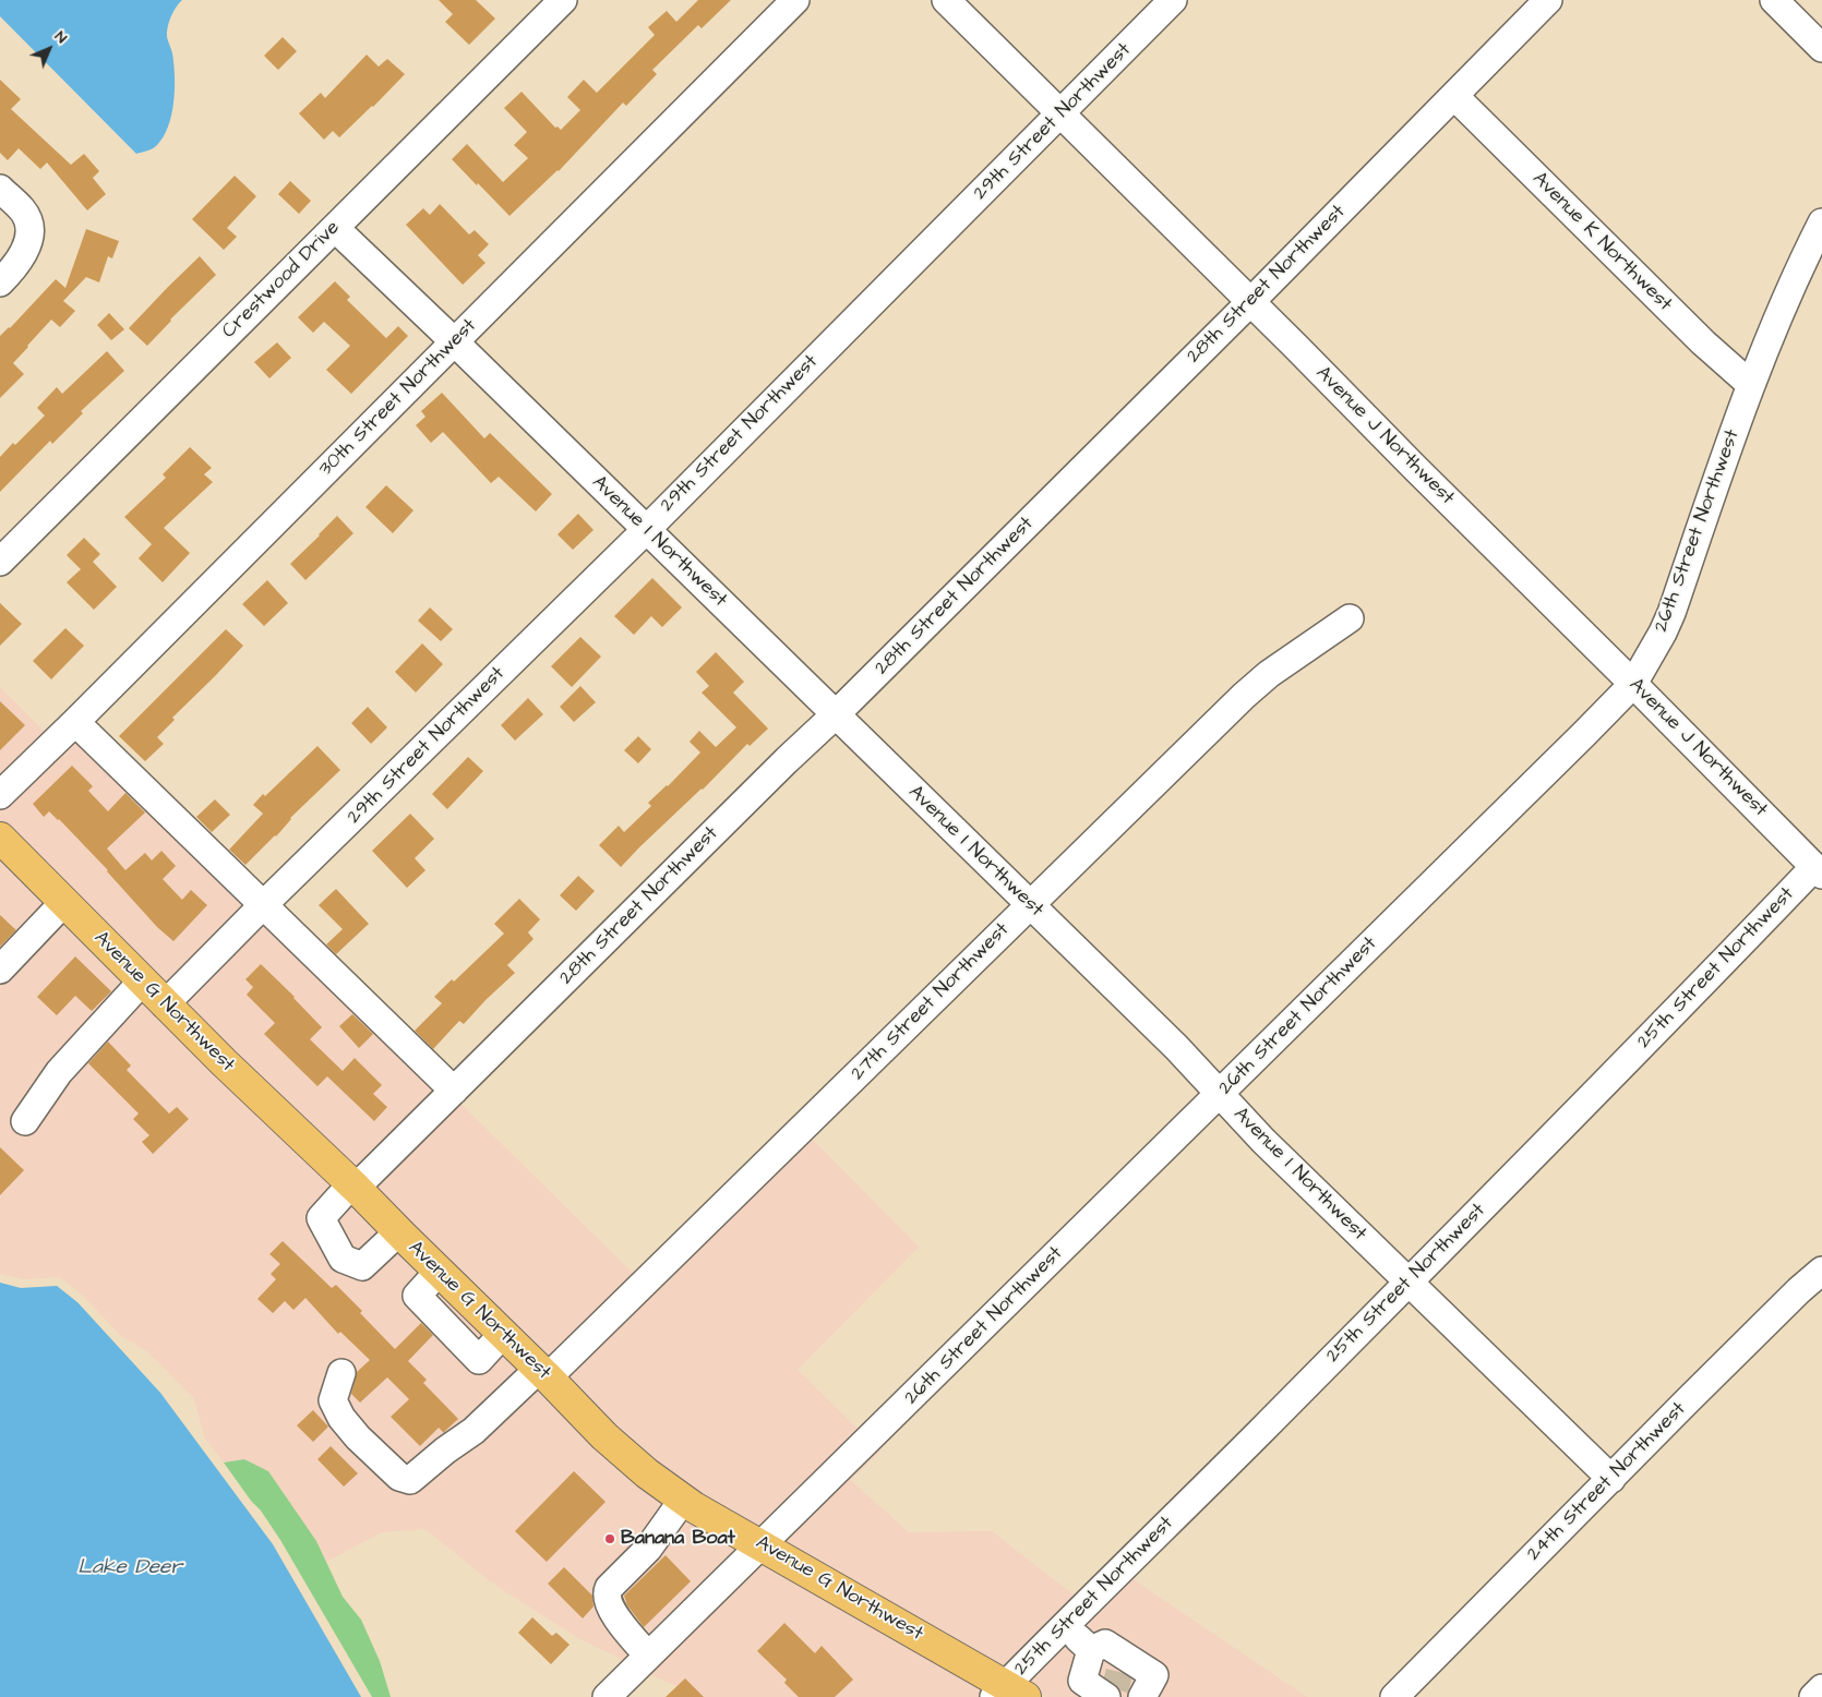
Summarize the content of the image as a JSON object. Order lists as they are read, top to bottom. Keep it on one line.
{"streets":{"main road":["Avenue G Northwest"],"street":["29th Street Northwest","Avenue K Northwest","Crestwood Drive","28th Street Northwest","30th Street Northwest","Avenue J Northwest","26th Street Northwest","Avenue I Northwest","25th Street Northwest","27th Street Northwest","24th Street Northwest"]},"crossings":[["29th Street Northwest","Avenue J Northwest"],["29th Street Northwest","Avenue I Northwest"],["29th Street Northwest","Avenue G Northwest"],["Avenue K Northwest","28th Street Northwest"],["Avenue K Northwest","26th Street Northwest"],["Crestwood Drive","Avenue I Northwest"],["28th Street Northwest","Avenue J Northwest"],["28th Street Northwest","Avenue I Northwest"],["28th Street Northwest","Avenue G Northwest"],["30th Street Northwest","Avenue I Northwest"],["Avenue J Northwest","26th Street Northwest"],["Avenue J Northwest","25th Street Northwest"],["26th Street Northwest","Avenue I Northwest"],["26th Street Northwest","Avenue G Northwest"],["Avenue I Northwest","25th Street Northwest"],["Avenue I Northwest","27th Street Northwest"],["Avenue I Northwest","24th Street Northwest"],["25th Street Northwest","Avenue G Northwest"],["Avenue G Northwest","27th Street Northwest"]],"water":["Lake Deer"],"places":["Banana Boat"],"north":"top right"}
